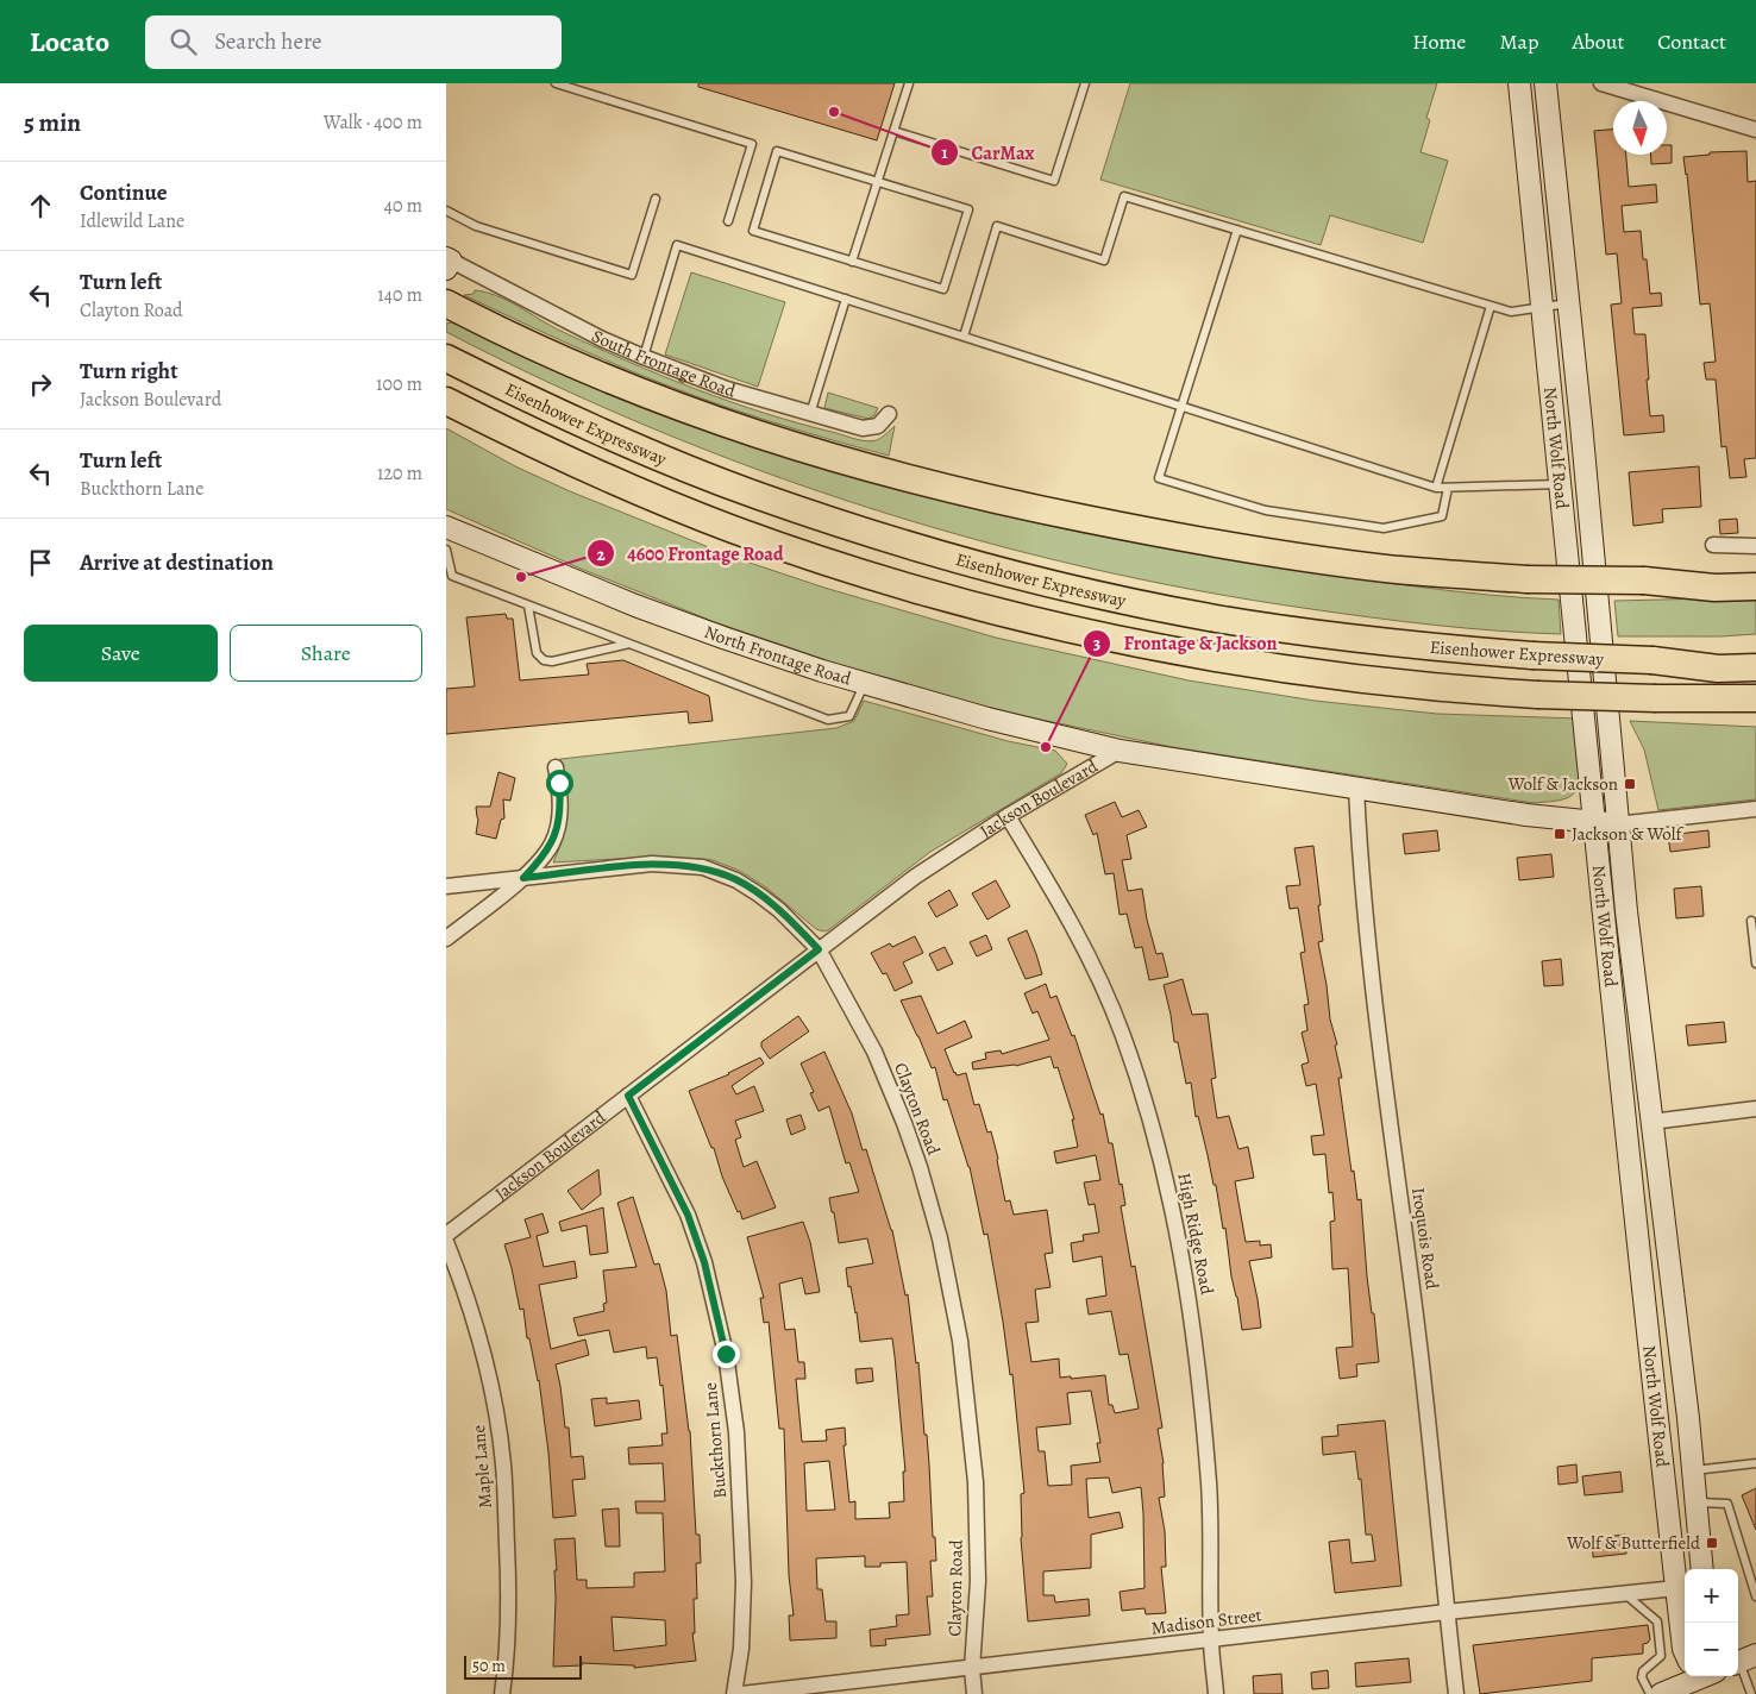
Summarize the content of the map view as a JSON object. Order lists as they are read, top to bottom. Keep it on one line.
{"streets":{"highway":["Eisenhower Expressway"],"main road":["North Wolf Road","North Frontage Road"],"street":["South Frontage Road","Jackson Boulevard","Clayton Road","High Ridge Road","Iroquois Road","Buckthorn Lane","Maple Lane","Madison Street"]},"crossings":[["North Wolf Road","Madison Street"],["North Frontage Road","Jackson Boulevard"],["Jackson Boulevard","Clayton Road"],["Jackson Boulevard","High Ridge Road"],["Jackson Boulevard","Buckthorn Lane"],["Clayton Road","Madison Street"],["High Ridge Road","Madison Street"],["Iroquois Road","Madison Street"]],"places":{"other":["CarMax","4600 Frontage Road","Frontage & Jackson"],"transit":["Wolf & Jackson","Jackson & Wolf","Wolf & Butterfield"]},"scale_bar":"50 m","north":"bottom","page":{"header":"Locato","search":"Search here","nav":["Home","Map","About","Contact"],"heading":["5 min","Walk · 400 m"],"list":[["Continue","Idlewild Lane","40 m"],["Turn left","Clayton Road","140 m"],["Turn right","Jackson Boulevard","100 m"],["Turn left","Buckthorn Lane","120 m"],"Arrive at destination"],"buttons":["Save","Share"],"map_buttons":["+","−"],"scale":"50 m"}}
